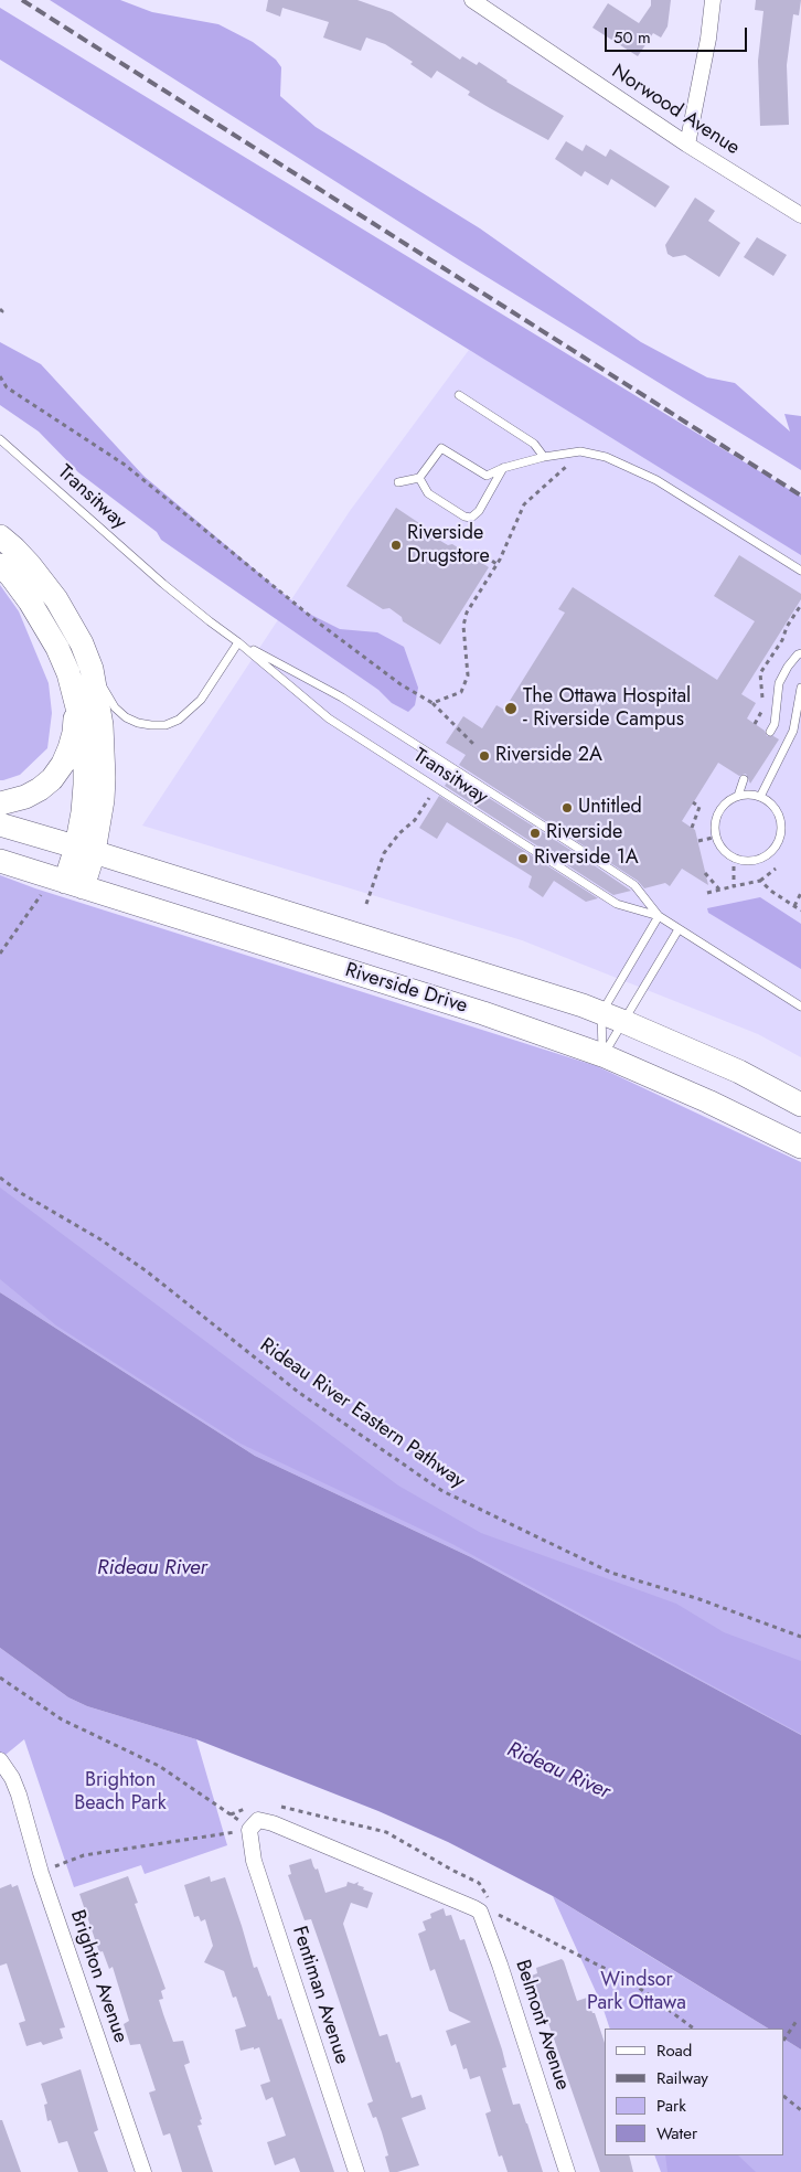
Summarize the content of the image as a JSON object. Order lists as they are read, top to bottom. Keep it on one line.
{"streets":{"main road":["Riverside Drive"],"street":["Norwood Avenue","Brighton Avenue","Fentiman Avenue","Belmont Avenue"],"lane":["Transitway"],"path":["Rideau River Eastern Pathway"]},"water":["Rideau River"],"parks":["Brighton Beach Park","Windsor Park Ottawa"],"places":["Riverside Drugstore","The Ottawa Hospital - Riverside Campus","Riverside 2A","Untitled","Riverside","Riverside 1A"],"legend":["Road","Railway","Park","Water"],"scale_bar":"50 m"}
